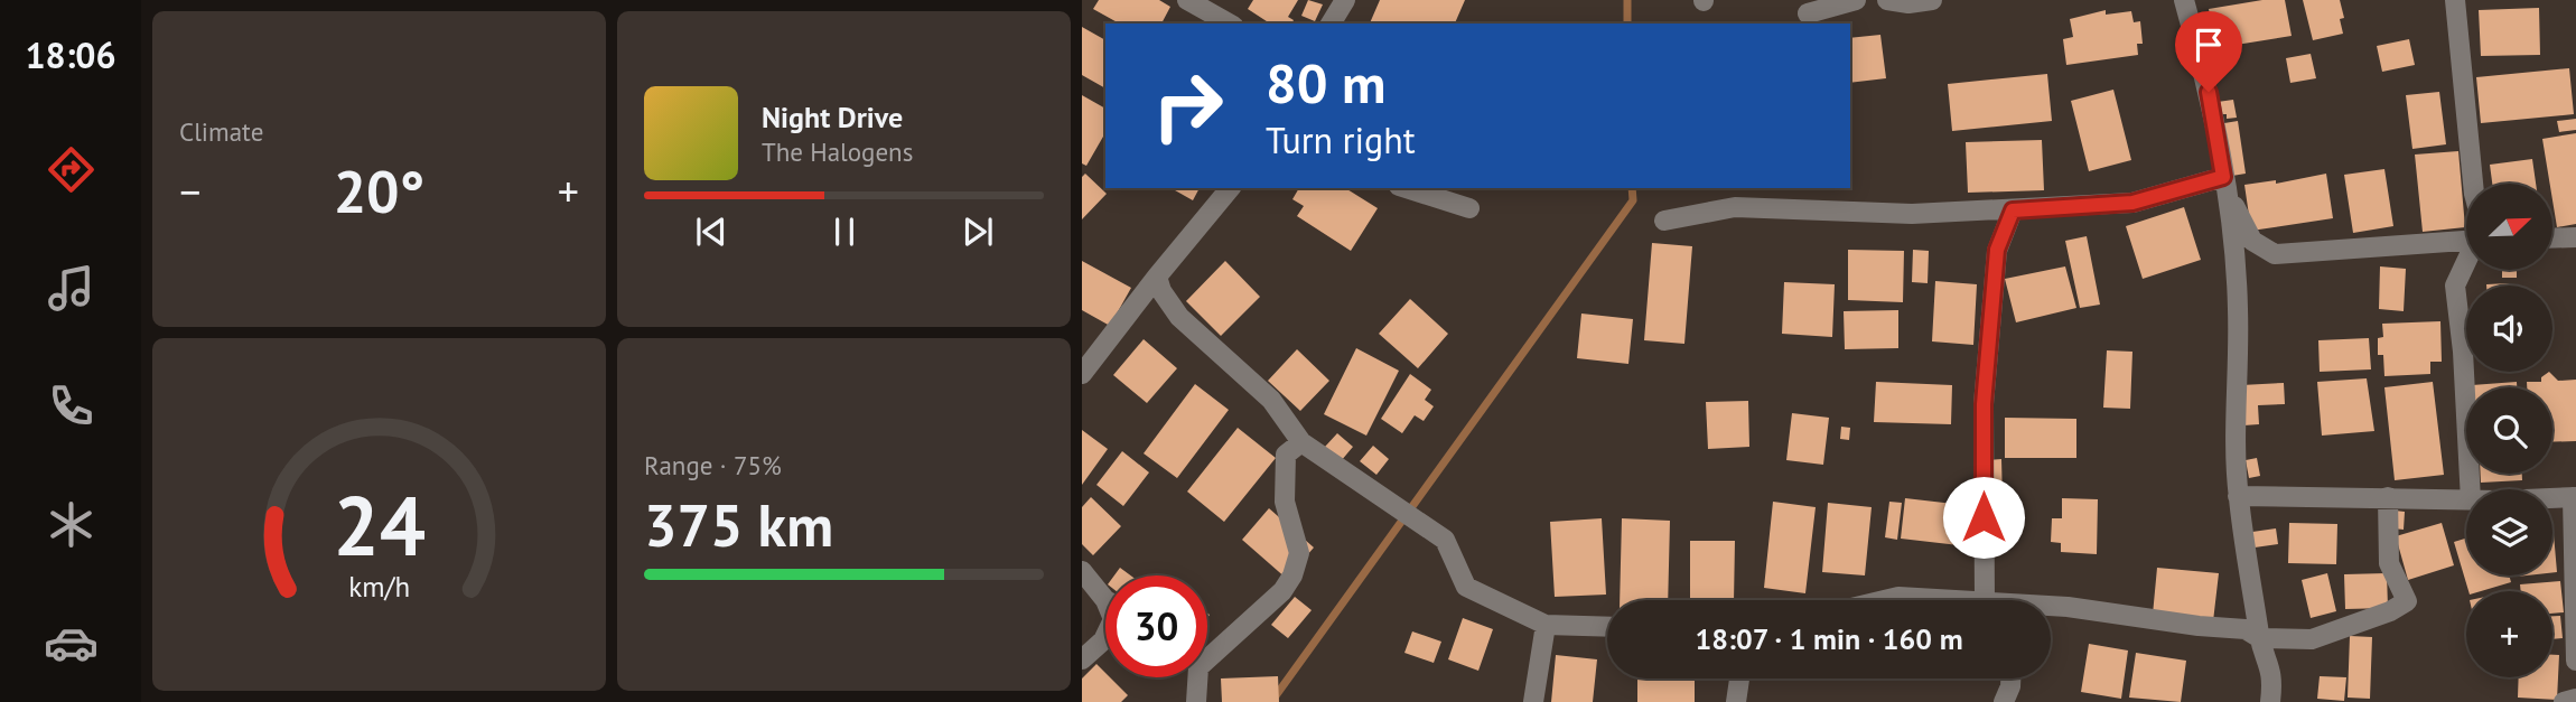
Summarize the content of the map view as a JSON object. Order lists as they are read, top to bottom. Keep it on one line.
{"north":"top right","page":{"tabs":"18:06","tile":["Climate",["Range · 75%","375 km"]],"turn":["80 m","Turn right"],"song":["Night Drive","The Halogens"],"heat":["−","20°","+"],"map_buttons":"+","limit":"30","trip":"18:07 · 1 min · 160 m","gauge":["24","km/h"]}}
